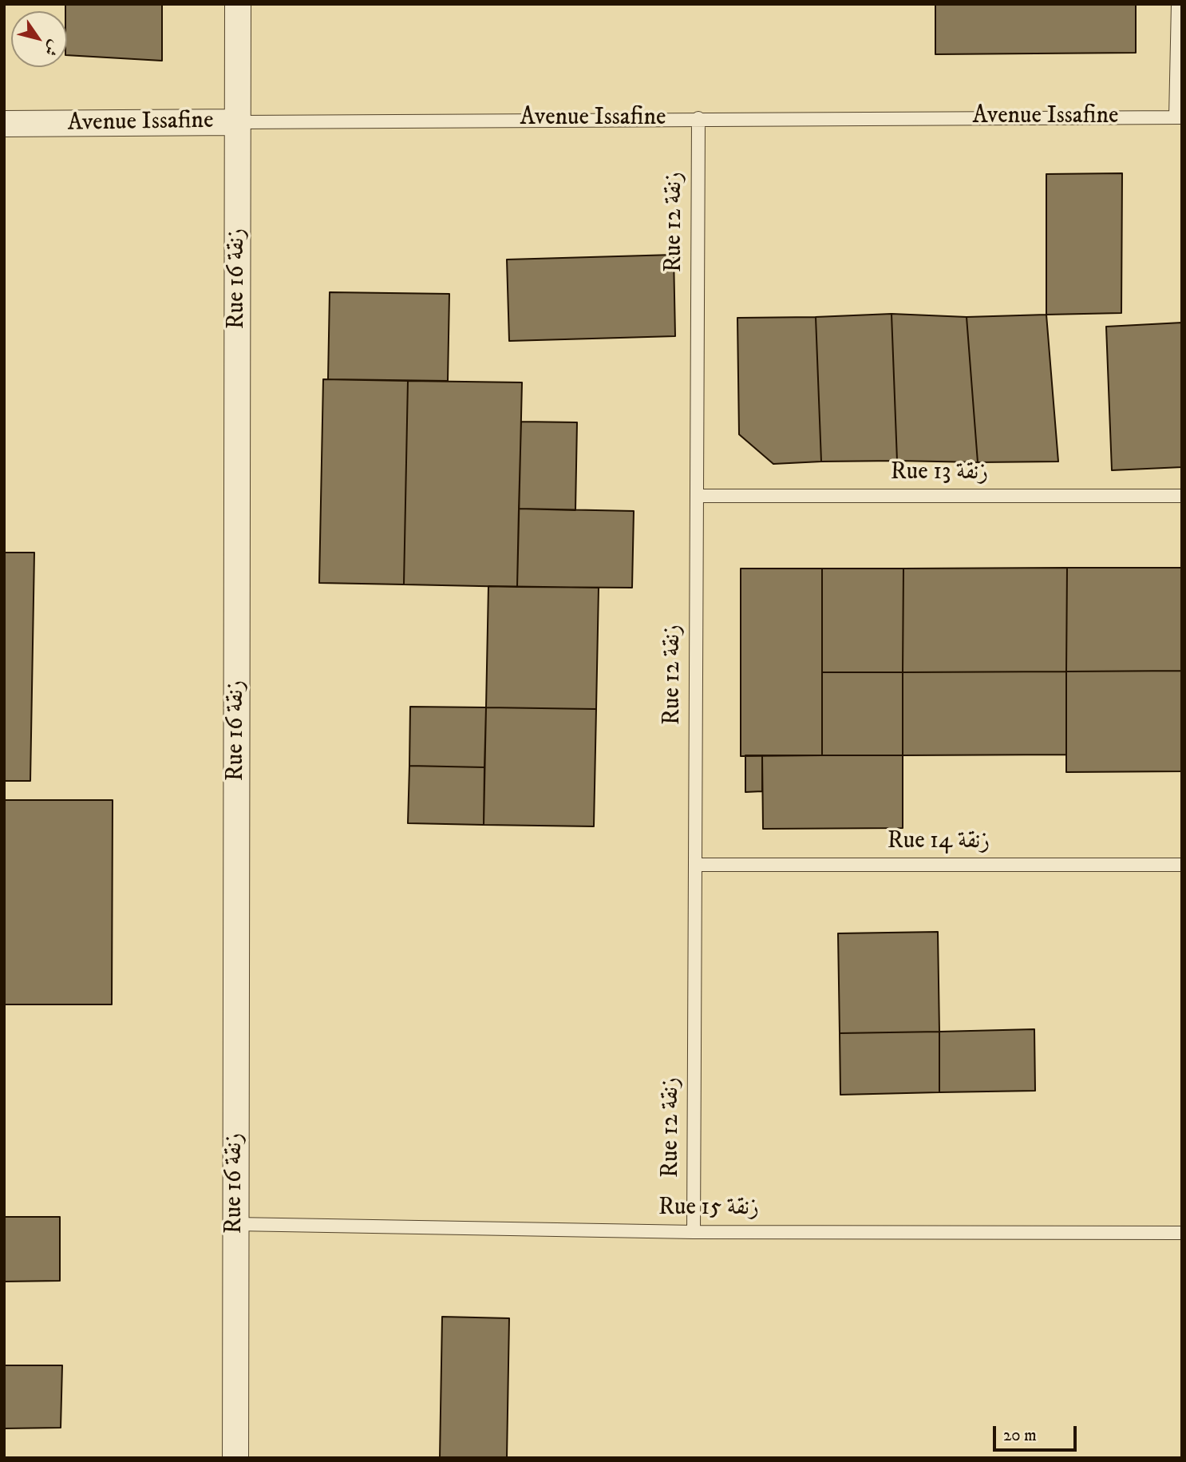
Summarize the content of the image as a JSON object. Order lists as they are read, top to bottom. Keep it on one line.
{"streets":{"street":["Avenue Issafine","Rue 16 زنقة"],"lane":["Rue 12 زنقة","Rue 13 زنقة","Rue 14 زنقة","Rue 15 زنقة"]},"crossings":[["Avenue Issafine","Rue 12 زنقة"],["Avenue Issafine","Rue 16 زنقة"],["Rue 12 زنقة","Rue 13 زنقة"],["Rue 12 زنقة","Rue 14 زنقة"],["Rue 12 زنقة","Rue 15 زنقة"],["Rue 16 زنقة","Rue 15 زنقة"]],"scale_bar":"20 m","north":"bottom right"}
